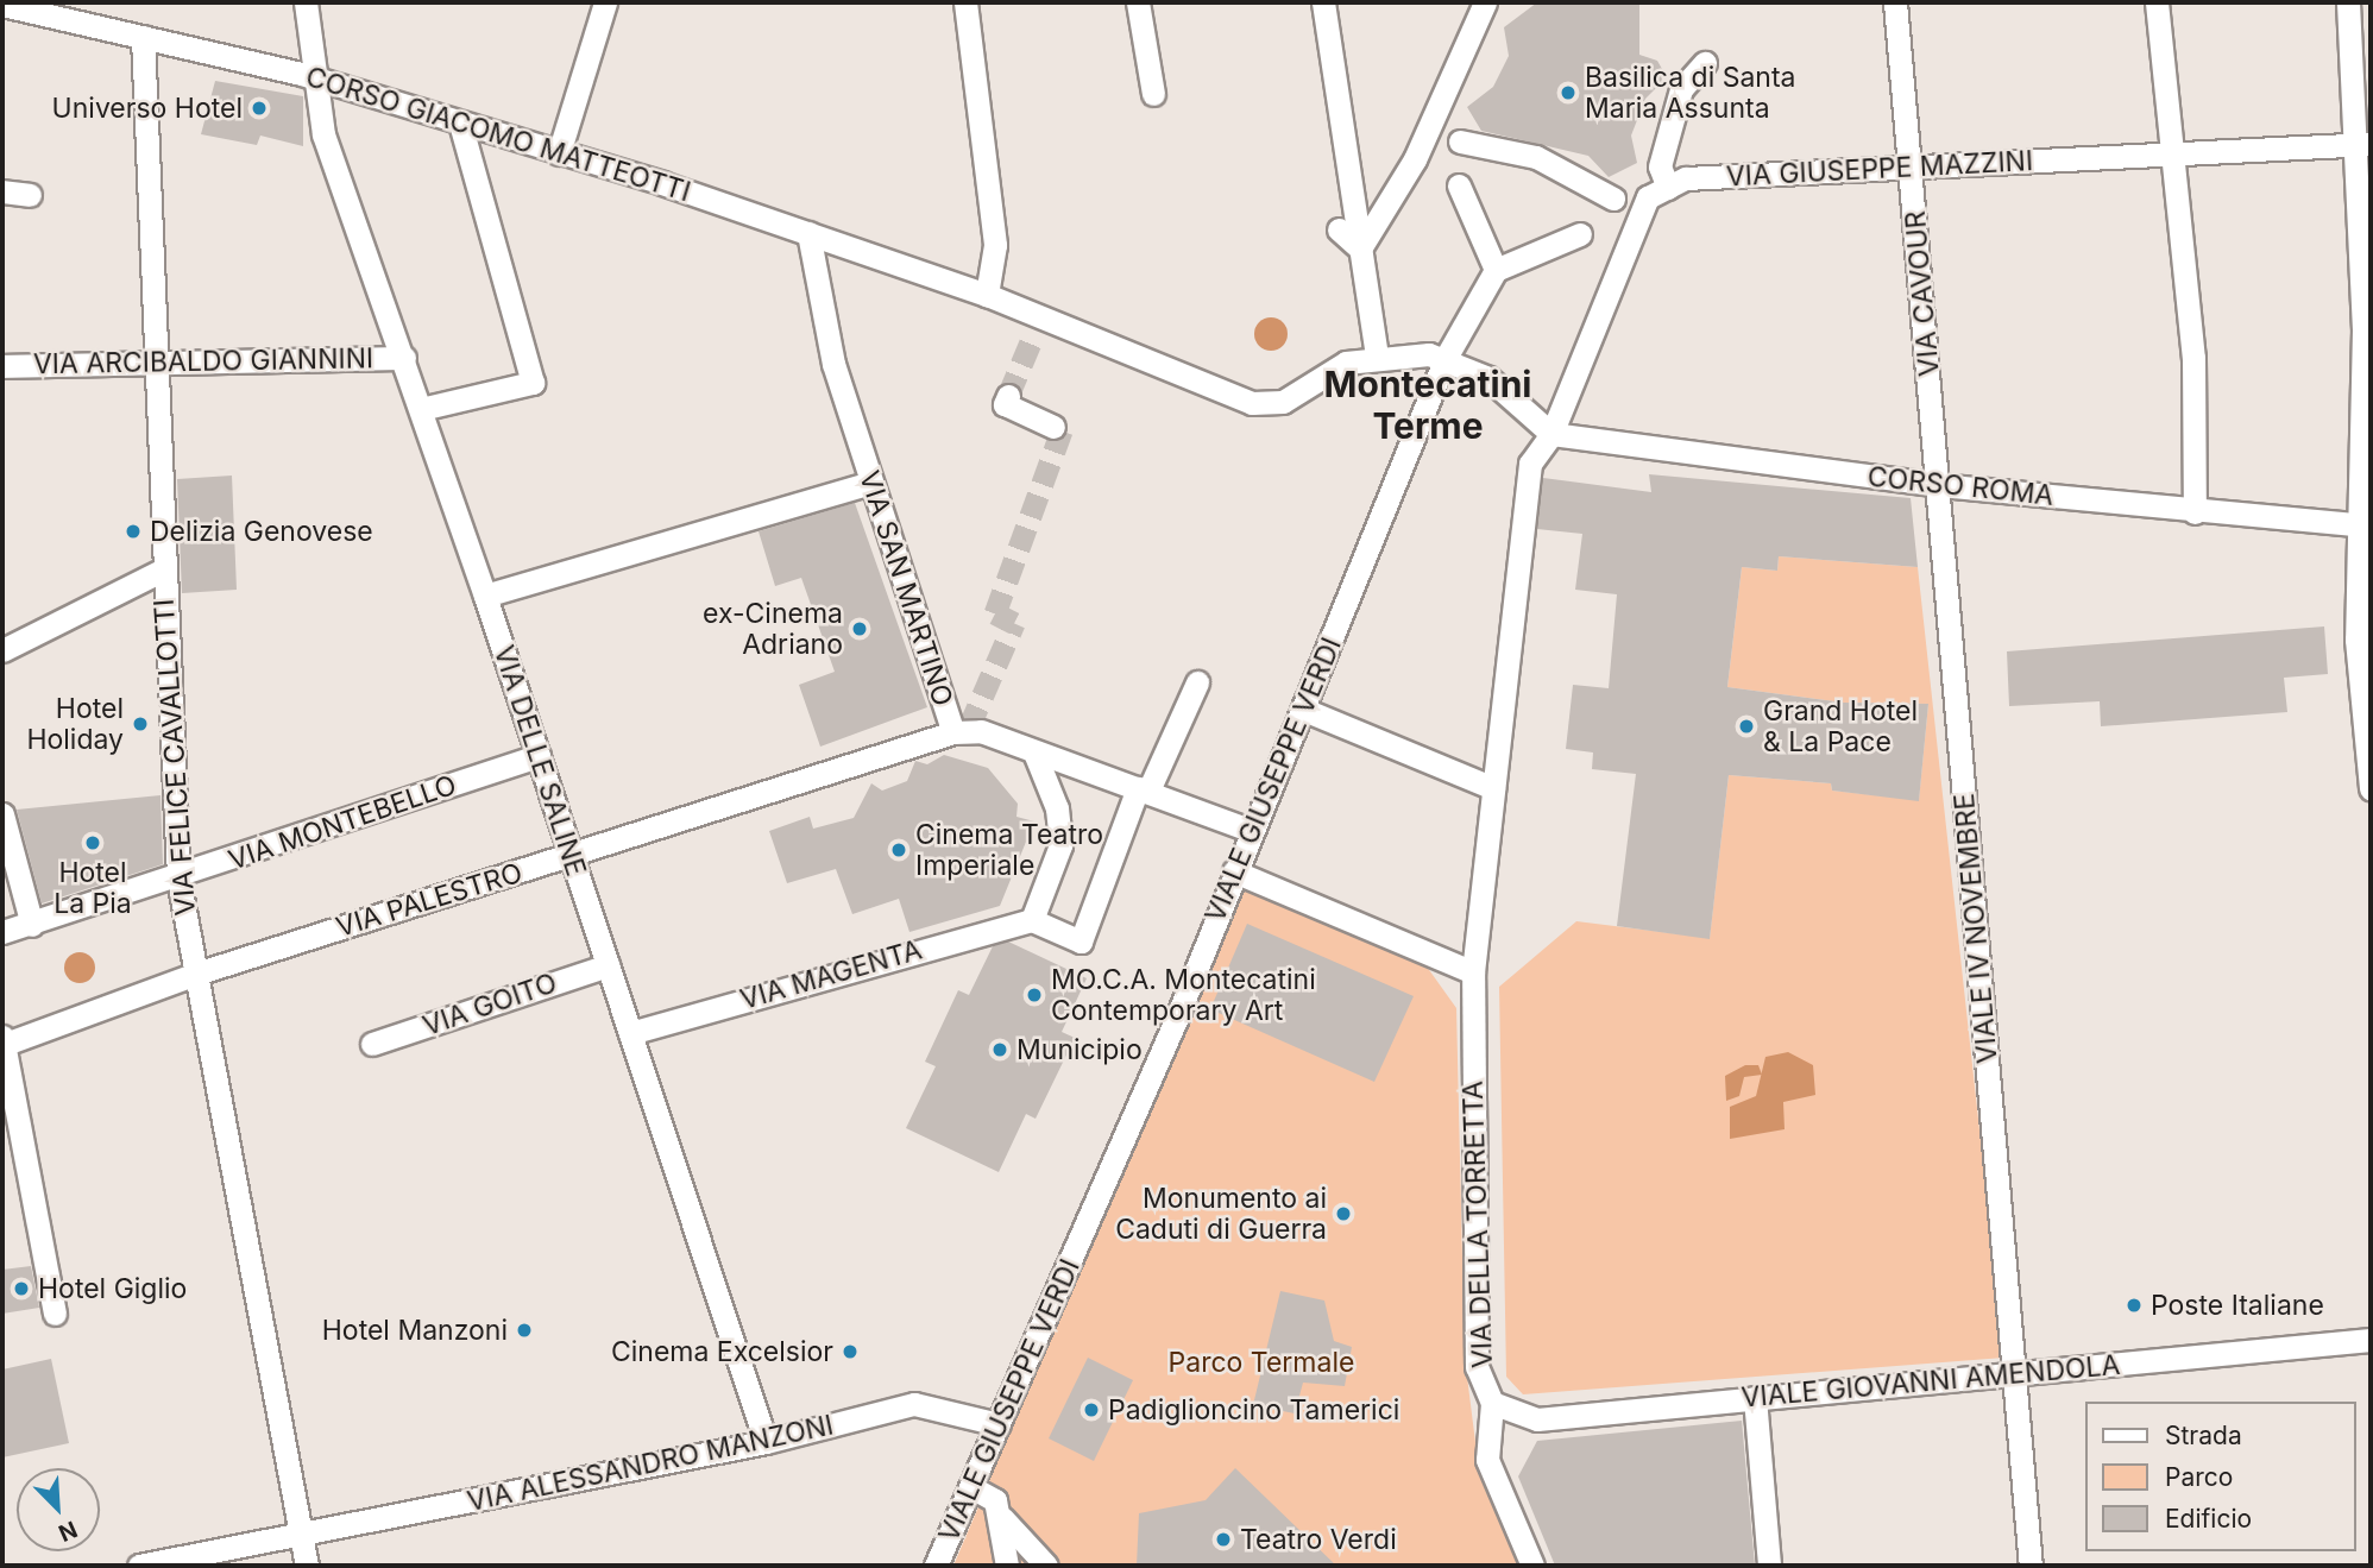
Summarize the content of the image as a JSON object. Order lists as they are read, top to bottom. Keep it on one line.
{"streets":{"street":["CORSO GIACOMO MATTEOTTI","VIA GIUSEPPE MAZZINI","VIA CAVOUR","VIA ARCIBALDO GIANNINI","CORSO ROMA","VIA SAN MARTINO","VIA FELICE CAVALLOTTI","VIA DELLE SALINE","VIALE GIUSEPPE VERDI","VIA MONTEBELLO","VIA PALESTRO","VIALE IV NOVEMBRE","VIA MAGENTA","VIA GOITO","VIA DELLA TORRETTA","VIALE GIOVANNI AMENDOLA","VIA ALESSANDRO MANZONI"]},"crossings":[["CORSO GIACOMO MATTEOTTI","VIA SAN MARTINO"],["CORSO GIACOMO MATTEOTTI","VIA FELICE CAVALLOTTI"],["CORSO GIACOMO MATTEOTTI","VIA DELLE SALINE"],["VIA GIUSEPPE MAZZINI","VIA CAVOUR"],["VIA GIUSEPPE MAZZINI","CORSO ROMA"],["VIA GIUSEPPE MAZZINI","VIA DELLA TORRETTA"],["VIA CAVOUR","CORSO ROMA"],["VIA CAVOUR","VIALE IV NOVEMBRE"],["VIA ARCIBALDO GIANNINI","VIA FELICE CAVALLOTTI"],["VIA ARCIBALDO GIANNINI","VIA DELLE SALINE"],["CORSO ROMA","VIALE IV NOVEMBRE"],["CORSO ROMA","VIA DELLA TORRETTA"],["VIA SAN MARTINO","VIALE GIUSEPPE VERDI"],["VIA SAN MARTINO","VIA PALESTRO"],["VIA FELICE CAVALLOTTI","VIA MONTEBELLO"],["VIA FELICE CAVALLOTTI","VIA PALESTRO"],["VIA FELICE CAVALLOTTI","VIA ALESSANDRO MANZONI"],["VIA DELLE SALINE","VIA MONTEBELLO"],["VIA DELLE SALINE","VIA PALESTRO"],["VIA DELLE SALINE","VIA MAGENTA"],["VIA DELLE SALINE","VIA GOITO"],["VIA DELLE SALINE","VIA ALESSANDRO MANZONI"],["VIALE GIUSEPPE VERDI","VIA ALESSANDRO MANZONI"],["VIALE IV NOVEMBRE","VIALE GIOVANNI AMENDOLA"],["VIA DELLA TORRETTA","VIALE GIOVANNI AMENDOLA"]],"districts":["Montecatini Terme"],"parks":["Parco Termale"],"places":["Basilica di Santa Maria Assunta","Universo Hotel","Delizia Genovese","ex-Cinema Adriano","Hotel Holiday","Grand Hotel & La Pace","Hotel La Pia","Cinema Teatro Imperiale","MO.C.A. Montecatini Contemporary Art","Municipio","Monumento ai Caduti di Guerra","Hotel Giglio","Poste Italiane","Hotel Manzoni","Cinema Excelsior","Padiglioncino Tamerici","Teatro Verdi"],"legend":["Strada","Parco","Edificio"],"north":"bottom right"}
